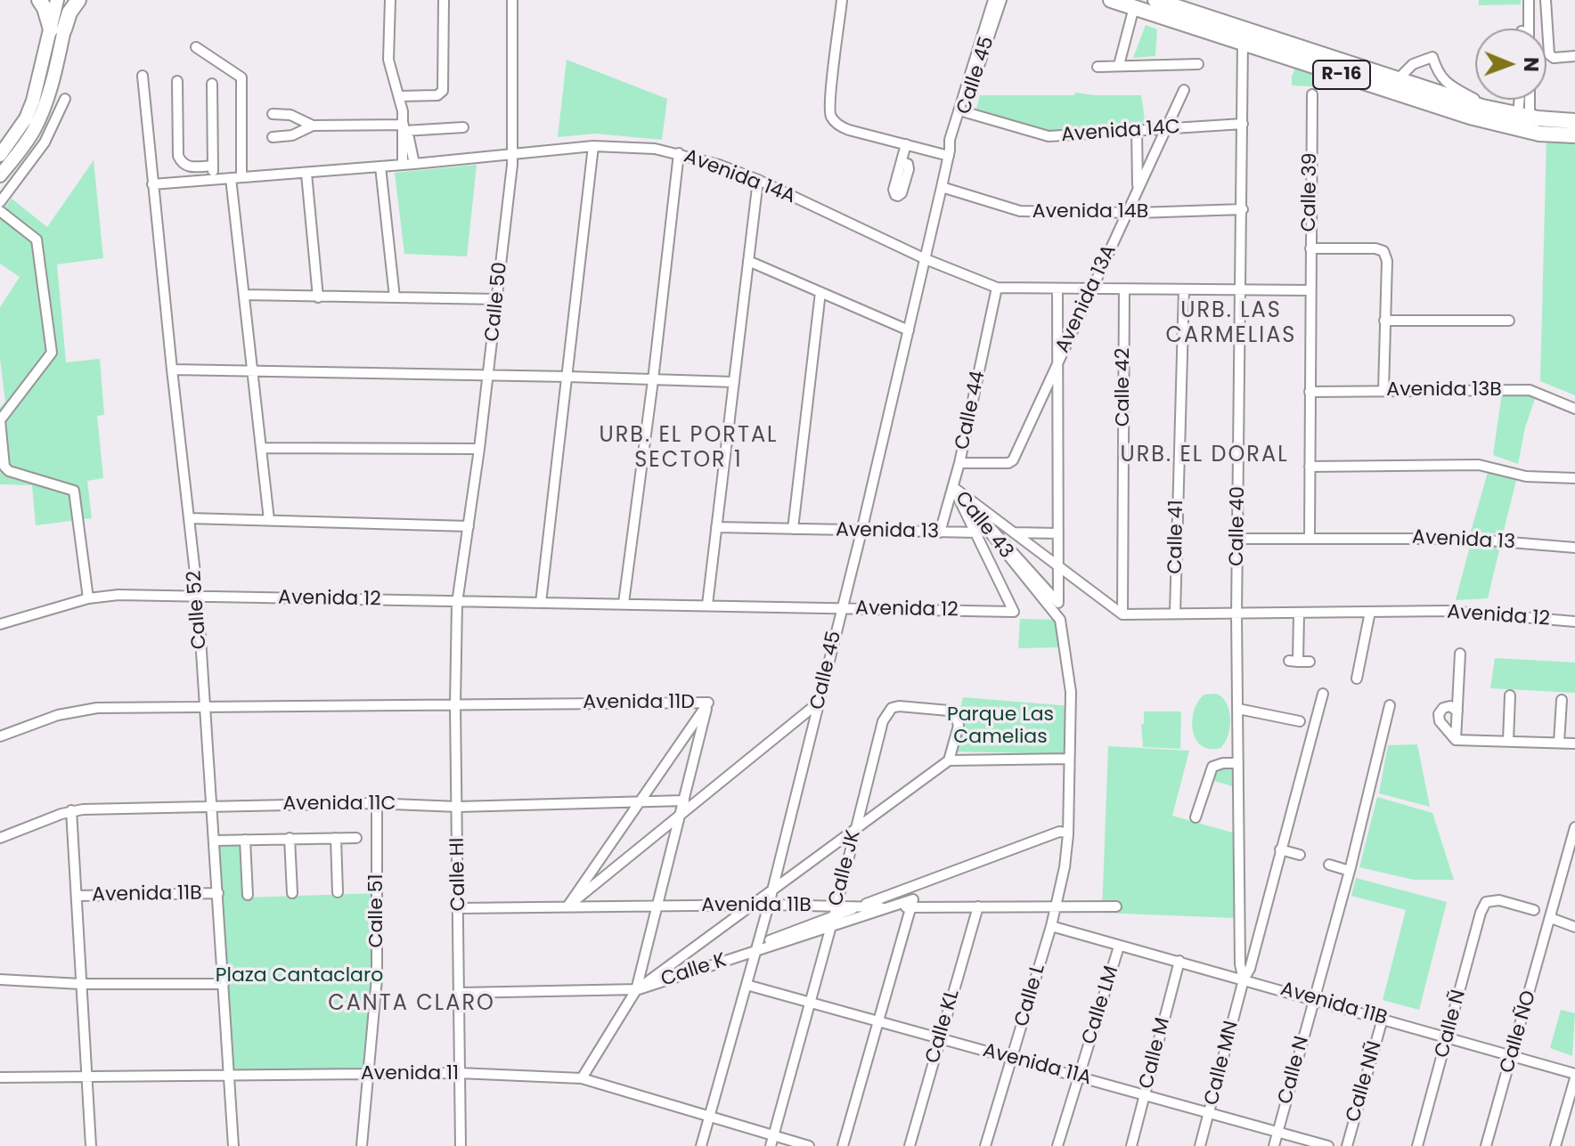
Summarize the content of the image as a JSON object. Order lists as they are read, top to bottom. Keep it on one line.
{"streets":{"main road":["R-16"],"street":["Calle 45","Avenida 14C","Avenida 14A","Calle 39","Avenida 14B","Avenida 13A","Calle 50","Calle 42","Avenida 13B","Calle 44","Calle 43","Calle 40","Avenida 13","Calle 41","Avenida 12","Calle 52","Avenida 11D","Avenida 11C","Calle JK","Calle HI","Avenida 11B","Calle 51","Calle K","Calle L","Calle LM","Calle Ñ","Calle KL","Calle ÑO","Calle M","Calle MN","Avenida 11A","Calle N","Avenida 11","Calle NÑ"]},"crossings":[["R-16","Calle 40"],["Calle 45","Avenida 14C"],["Calle 45","Avenida 14A"],["Calle 45","Avenida 14B"],["Calle 45","Avenida 13"],["Calle 45","Avenida 12"],["Calle 45","Avenida 11B"],["Calle 45","Avenida 11A"],["Calle 45","Avenida 11"],["Avenida 14C","Calle 40"],["Avenida 14A","Calle 39"],["Avenida 14A","Calle 50"],["Avenida 14A","Calle 42"],["Avenida 14A","Calle 44"],["Avenida 14A","Calle 43"],["Avenida 14A","Calle 40"],["Avenida 14A","Calle 41"],["Avenida 14A","Calle 52"],["Calle 39","Avenida 13B"],["Calle 39","Avenida 13"],["Avenida 14B","Calle 40"],["Avenida 13A","Calle 44"],["Calle 50","Avenida 12"],["Calle 50","Calle HI"],["Calle 42","Avenida 12"],["Calle 44","Calle 43"],["Calle 44","Avenida 13"],["Calle 44","Avenida 12"],["Calle 43","Avenida 13"],["Calle 43","Avenida 12"],["Calle 43","Avenida 11B"],["Calle 43","Calle L"],["Calle 40","Avenida 13"],["Calle 40","Avenida 12"],["Calle 40","Avenida 11B"],["Calle 40","Calle MN"],["Calle 41","Avenida 12"],["Avenida 12","Calle 52"],["Avenida 12","Calle HI"],["Calle 52","Avenida 11D"],["Calle 52","Avenida 11C"],["Calle 52","Avenida 11B"],["Calle 52","Avenida 11"],["Avenida 11D","Calle HI"],["Avenida 11D","Avenida 11B"],["Avenida 11C","Calle HI"],["Avenida 11C","Calle 51"],["Calle JK","Avenida 11B"],["Calle JK","Calle K"],["Calle JK","Avenida 11A"],["Calle JK","Avenida 11"],["Calle HI","Avenida 11B"],["Calle HI","Avenida 11"],["Avenida 11B","Calle K"],["Avenida 11B","Calle L"],["Avenida 11B","Calle LM"],["Avenida 11B","Calle Ñ"],["Avenida 11B","Calle KL"],["Avenida 11B","Calle ÑO"],["Avenida 11B","Calle M"],["Avenida 11B","Calle MN"],["Avenida 11B","Calle N"],["Avenida 11B","Calle NÑ"],["Calle 51","Avenida 11"],["Calle L","Avenida 11A"],["Calle LM","Avenida 11A"],["Calle KL","Avenida 11A"],["Calle M","Avenida 11A"],["Calle MN","Avenida 11A"],["Avenida 11A","Calle N"]],"districts":["URB. LAS CARMELIAS","URB. EL PORTAL SECTOR 1","URB. EL DORAL","CANTA CLARO"],"parks":["Parque Las Camelias","Plaza Cantaclaro"],"north":"right"}
